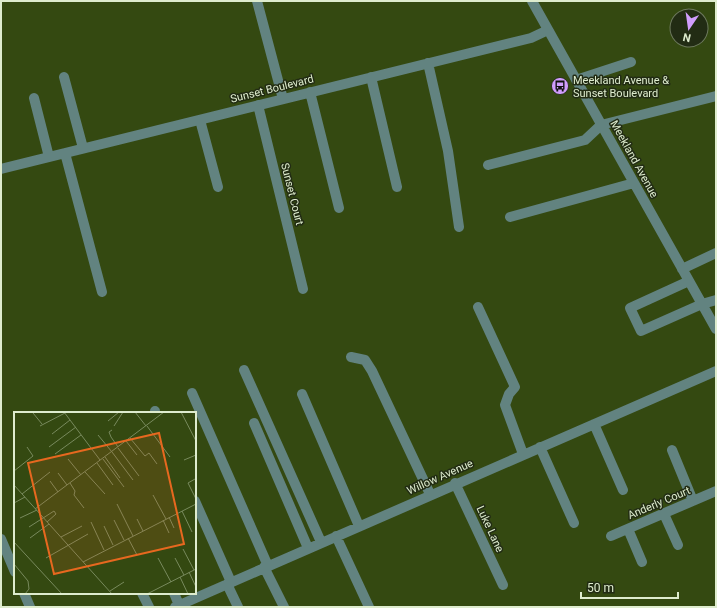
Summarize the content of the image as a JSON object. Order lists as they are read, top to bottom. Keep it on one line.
{"streets":{"street":["Sunset Boulevard","Meekland Avenue","Sunset Court","Willow Avenue","Anderly Court","Luke Lane"]},"crossings":[["Sunset Boulevard","Meekland Avenue"],["Sunset Boulevard","Sunset Court"],["Willow Avenue","Luke Lane"]],"places":{"bus stop":["Meekland Avenue & Sunset Boulevard"]},"scale_bar":"50 m","north":"bottom"}
